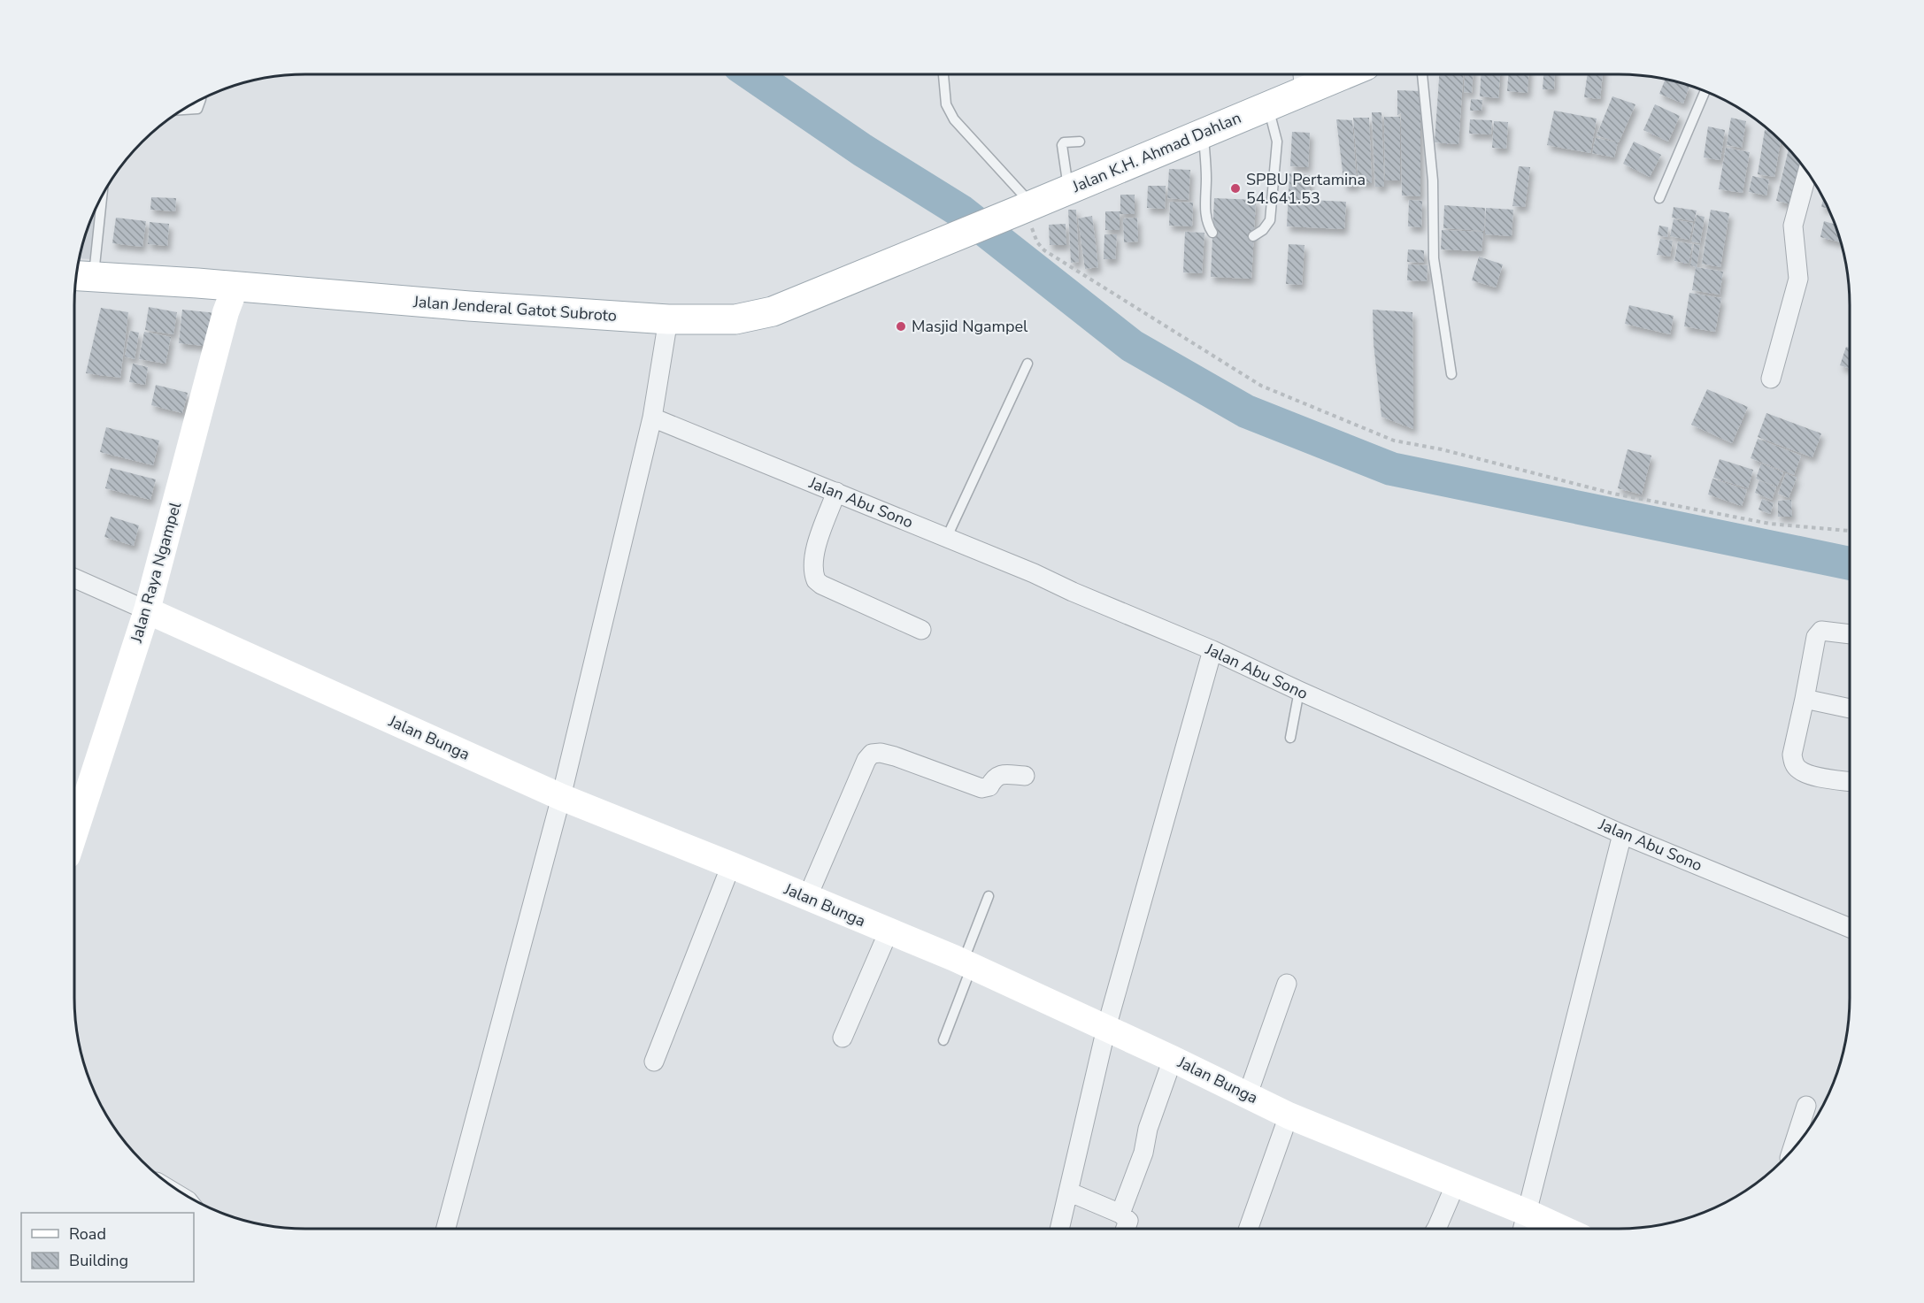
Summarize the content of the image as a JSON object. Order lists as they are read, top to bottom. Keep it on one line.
{"streets":{"main road":["Jalan K.H. Ahmad Dahlan","Jalan Jenderal Gatot Subroto"],"street":["Jalan Abu Sono","Jalan Raya Ngampel","Jalan Bunga"]},"crossings":[["Jalan K.H. Ahmad Dahlan","Jalan Jenderal Gatot Subroto"],["Jalan Jenderal Gatot Subroto","Jalan Raya Ngampel"],["Jalan Raya Ngampel","Jalan Bunga"]],"places":["SPBU Pertamina 54.641.53","Masjid Ngampel"],"legend":["Road","Building"]}
